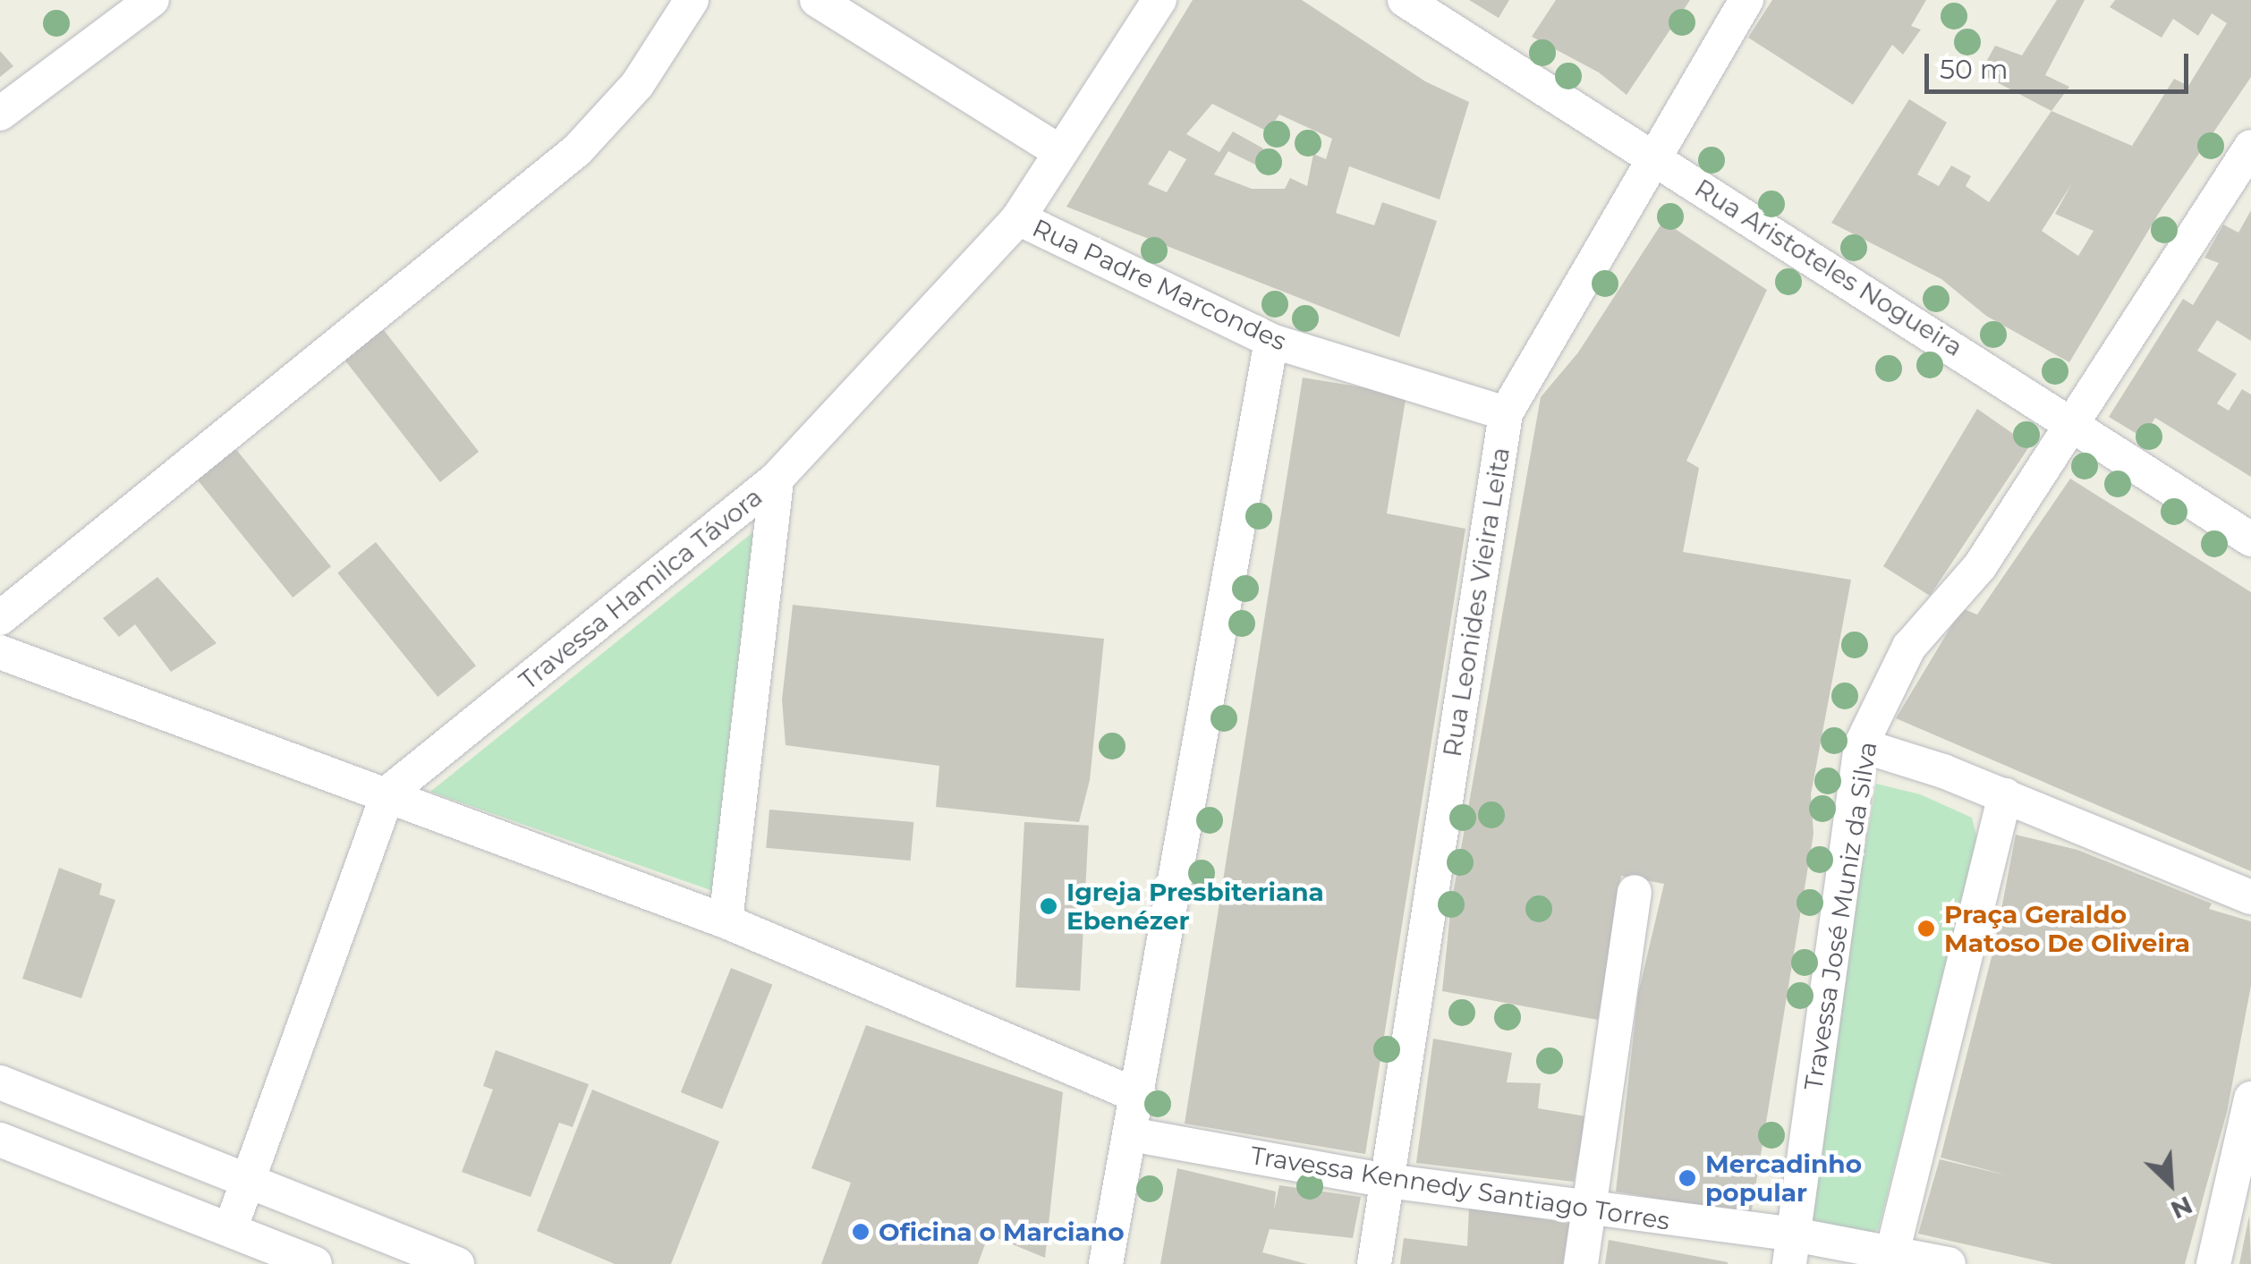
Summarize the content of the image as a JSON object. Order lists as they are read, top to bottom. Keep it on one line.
{"streets":{"street":["Rua Aristoteles Nogueira","Rua Padre Marcondes","Travessa Hamilca Távora","Rua Leonides Vieira Leita","Travessa José Muniz da Silva","Travessa Kennedy Santiago Torres"]},"crossings":[["Rua Aristoteles Nogueira","Rua Leonides Vieira Leita"],["Rua Aristoteles Nogueira","Travessa José Muniz da Silva"],["Rua Padre Marcondes","Travessa Hamilca Távora"],["Rua Padre Marcondes","Rua Leonides Vieira Leita"],["Rua Leonides Vieira Leita","Travessa Kennedy Santiago Torres"],["Travessa José Muniz da Silva","Travessa Kennedy Santiago Torres"]],"places":["Igreja Presbiteriana Ebenézer","Praça Geraldo Matoso De Oliveira","Mercadinho popular","Oficina o Marciano"],"scale_bar":"50 m","north":"bottom right"}
